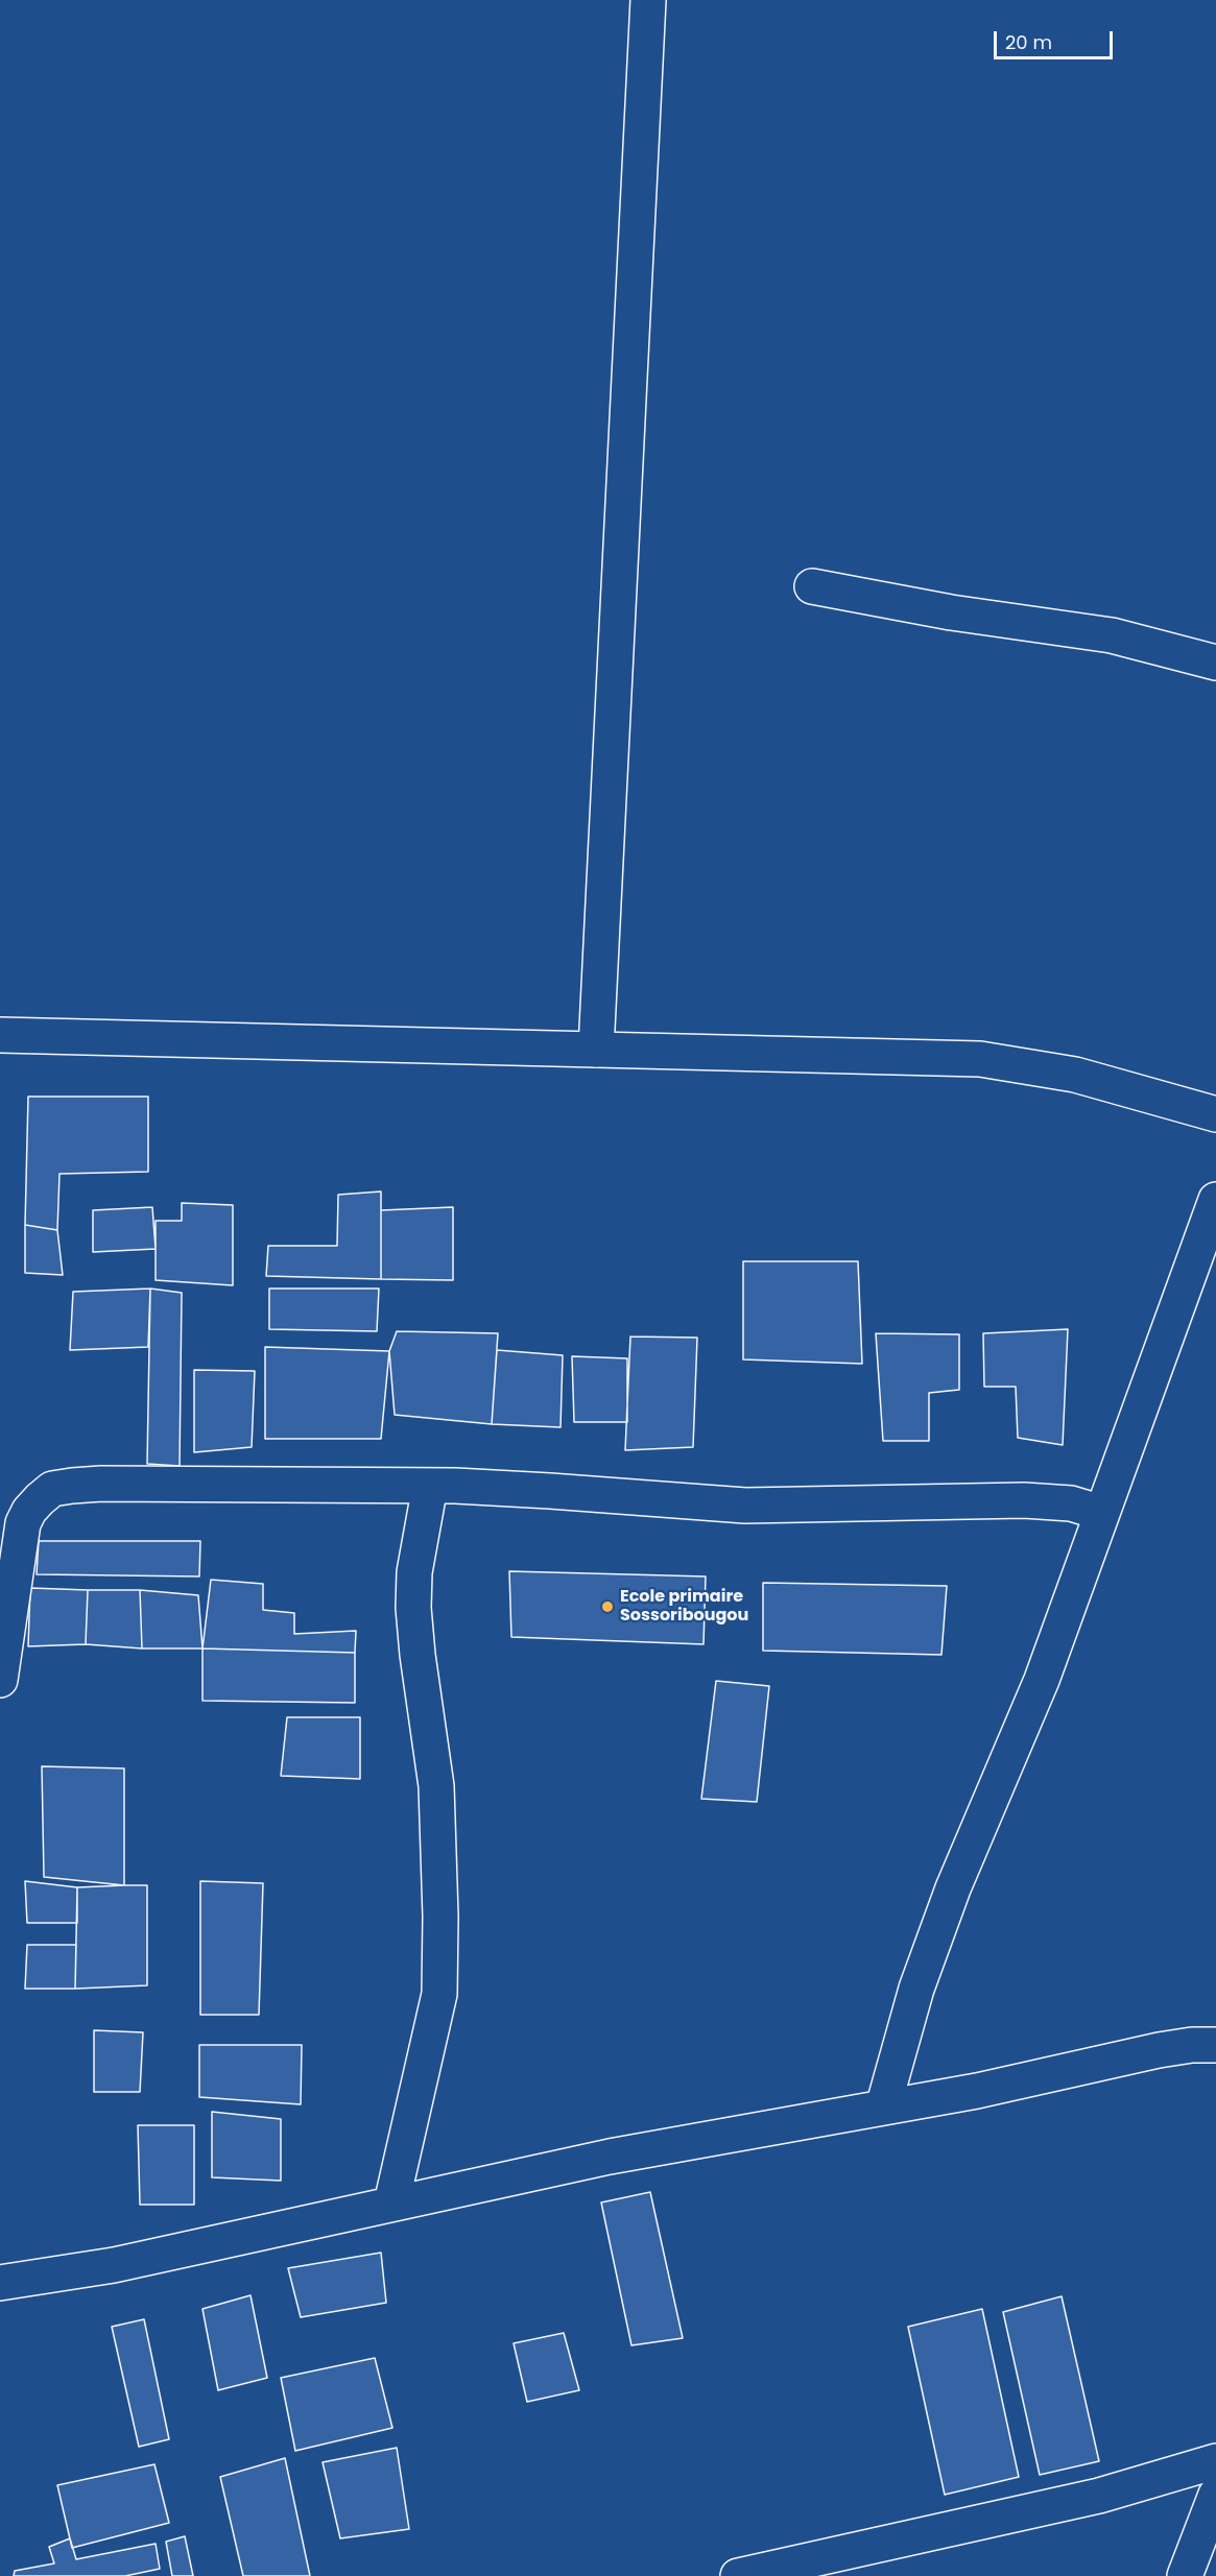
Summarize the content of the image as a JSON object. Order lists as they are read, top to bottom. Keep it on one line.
{"places":["Ecole primaire Sossoribougou"],"scale_bar":"20 m"}
